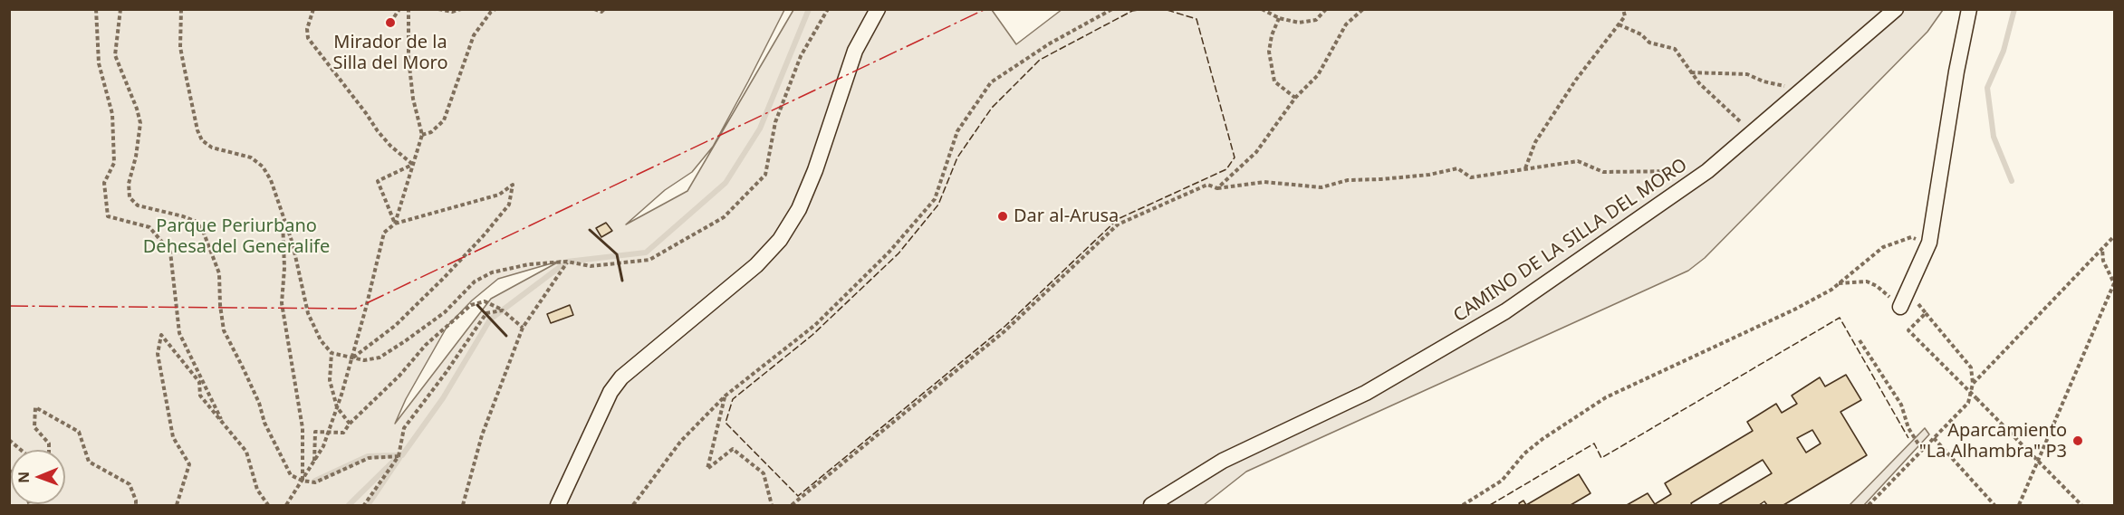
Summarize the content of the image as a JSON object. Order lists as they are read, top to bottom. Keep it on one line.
{"streets":{"street":["CAMINO DE LA SILLA DEL MORO"]},"parks":["Parque Periurbano Dehesa del Generalife"],"places":["Mirador de la Silla del Moro","Dar al-Arusa","Aparcamiento \"La Alhambra\" P3"],"north":"left"}
